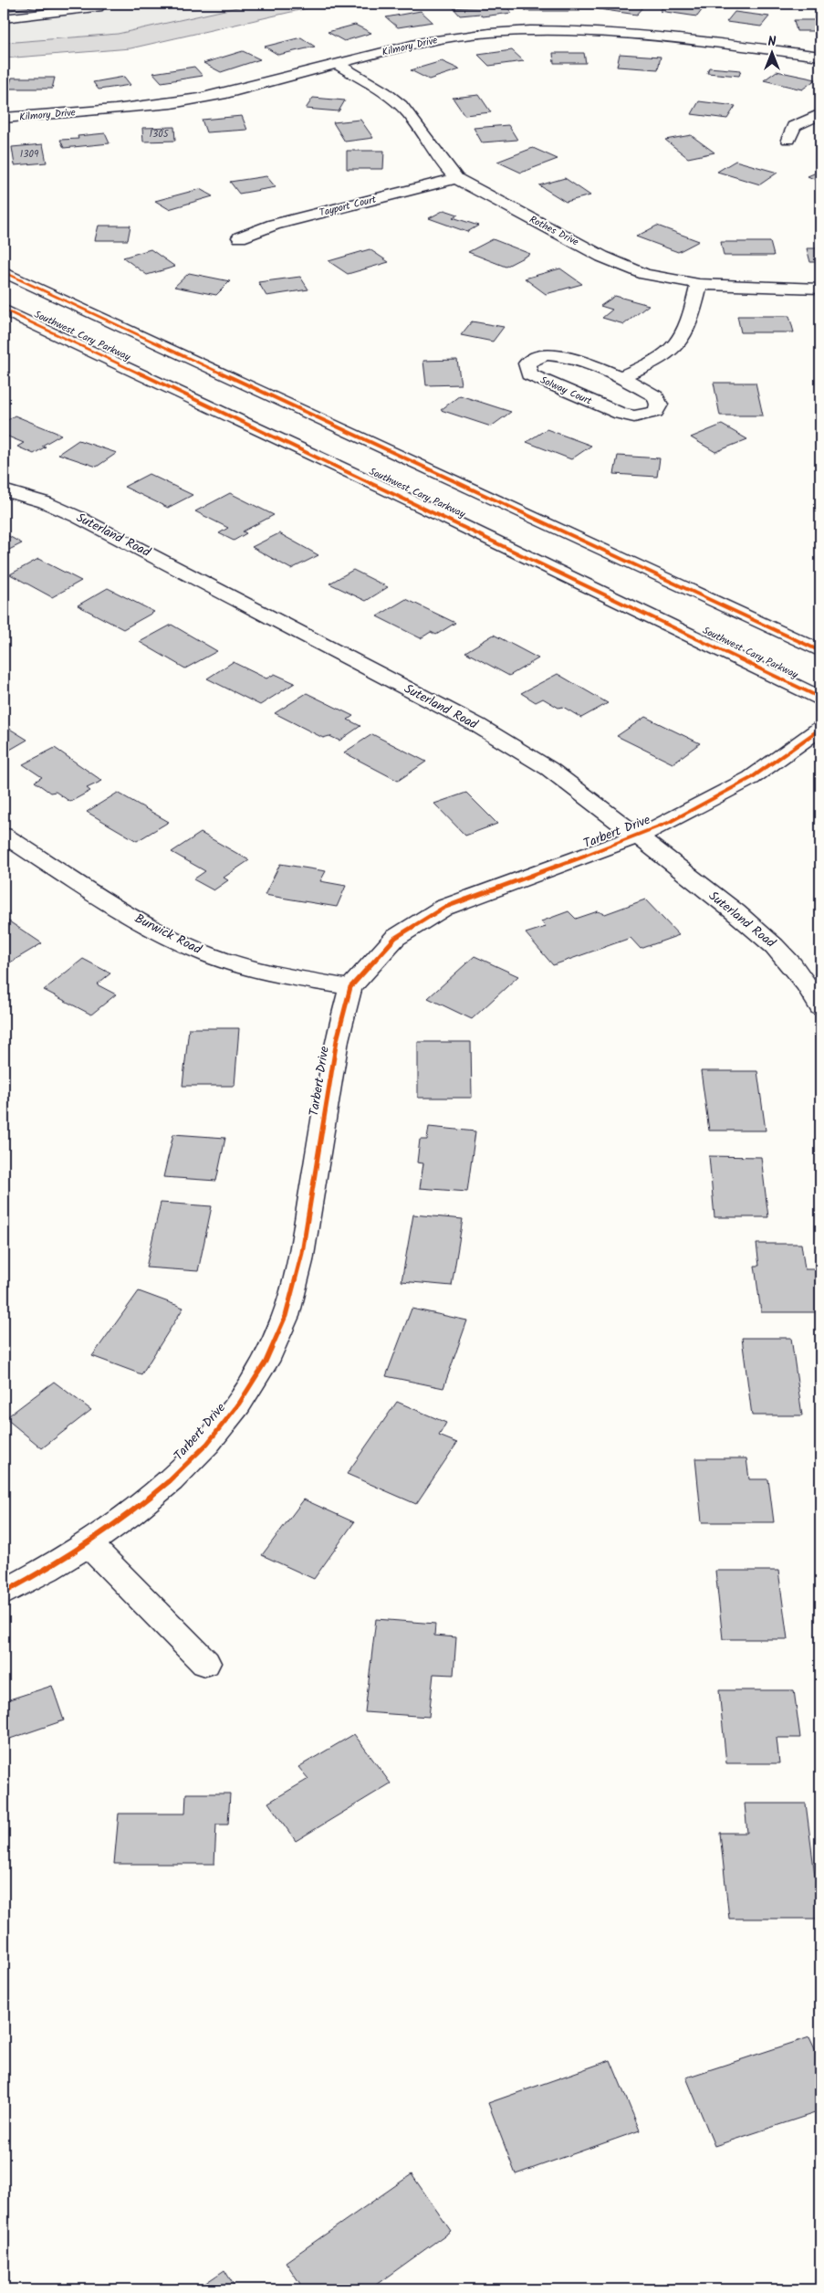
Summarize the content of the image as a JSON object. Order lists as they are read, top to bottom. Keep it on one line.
{"streets":{"street":["Kilmory Drive","Tayport Court","Rothes Drive","Southwest Cary Parkway","Solway Court","Suterland Road","Tarbert Drive","Burwick Road"]},"crossings":[["Kilmory Drive","Rothes Drive"],["Tayport Court","Rothes Drive"],["Suterland Road","Tarbert Drive"],["Tarbert Drive","Burwick Road"]],"house_numbers":["1305","1309"],"north":"top"}
